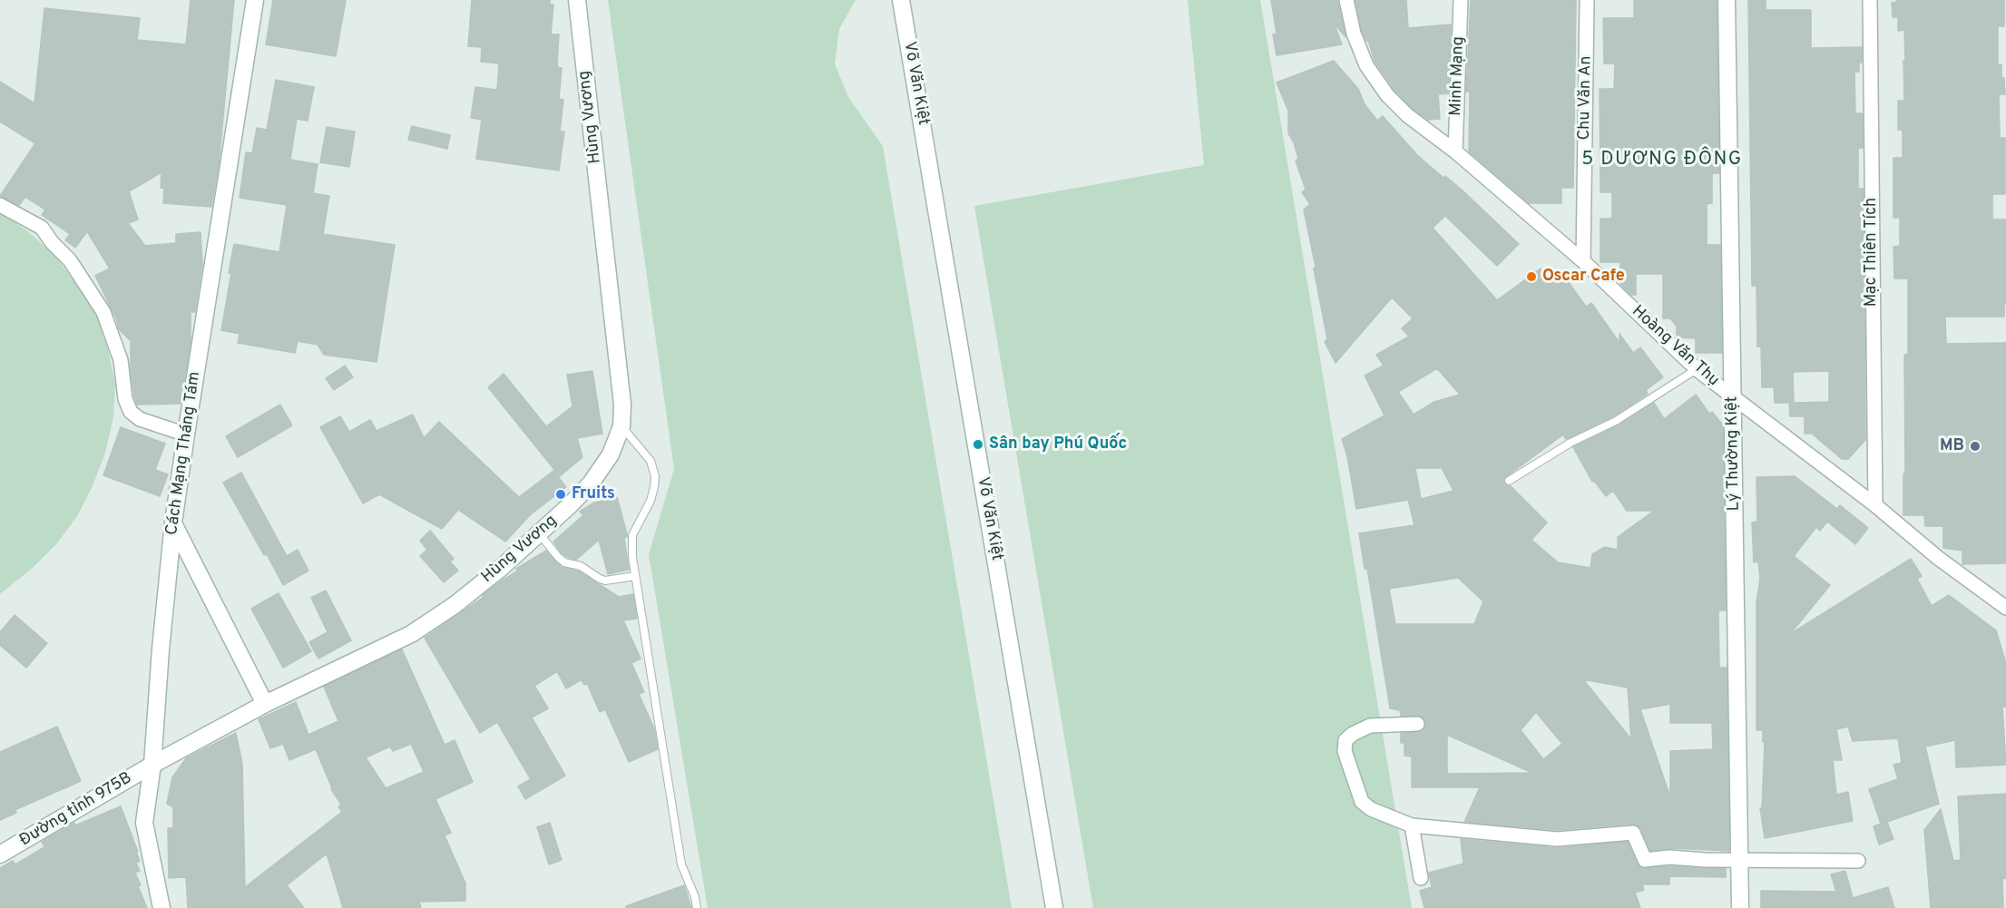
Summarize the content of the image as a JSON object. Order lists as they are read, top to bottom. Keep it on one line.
{"streets":{"street":["Minh Mạng","Võ Văn Kiệt","Chu Văn An","Hùng Vương","Mạc Thiên Tích","Hoàng Văn Thụ","Cách Mạng Tháng Tám","Lý Thường Kiệt","Đường tỉnh 975B"]},"crossings":[["Minh Mạng","Hoàng Văn Thụ"],["Chu Văn An","Hoàng Văn Thụ"],["Hùng Vương","Cách Mạng Tháng Tám"],["Hùng Vương","Đường tỉnh 975B"],["Mạc Thiên Tích","Hoàng Văn Thụ"],["Hoàng Văn Thụ","Lý Thường Kiệt"],["Cách Mạng Tháng Tám","Đường tỉnh 975B"]],"districts":["5 DƯƠNG ĐÔNG"],"places":["Oscar Cafe","Sân bay Phú Quốc","MB","Fruits"]}
